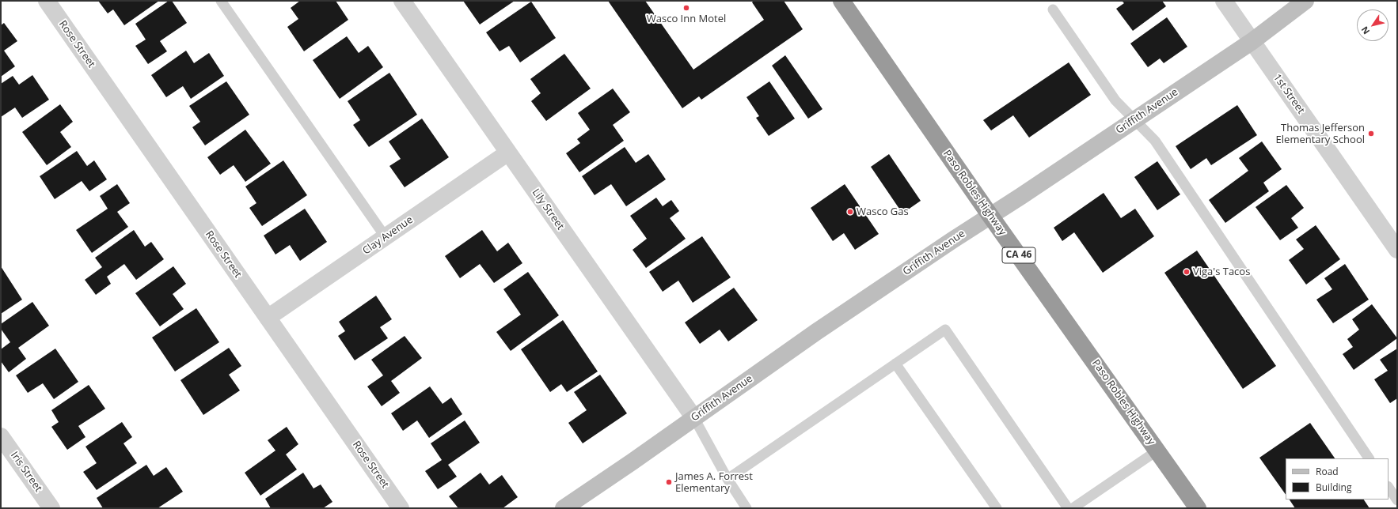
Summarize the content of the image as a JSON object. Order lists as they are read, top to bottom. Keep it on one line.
{"streets":{"highway":["Paso Robles Highway","CA 46"],"street":["Rose Street","1st Street","Griffith Avenue","Lily Street","Clay Avenue","Iris Street"]},"crossings":[["Rose Street","Clay Avenue"],["1st Street","Griffith Avenue"],["Griffith Avenue","Paso Robles Highway"],["Griffith Avenue","Lily Street"],["Lily Street","Clay Avenue"]],"places":["Wasco Inn Motel","Thomas Jefferson Elementary School","Wasco Gas","Viga's Tacos","James A. Forrest Elementary"],"legend":["Road","Building"],"north":"bottom left"}
